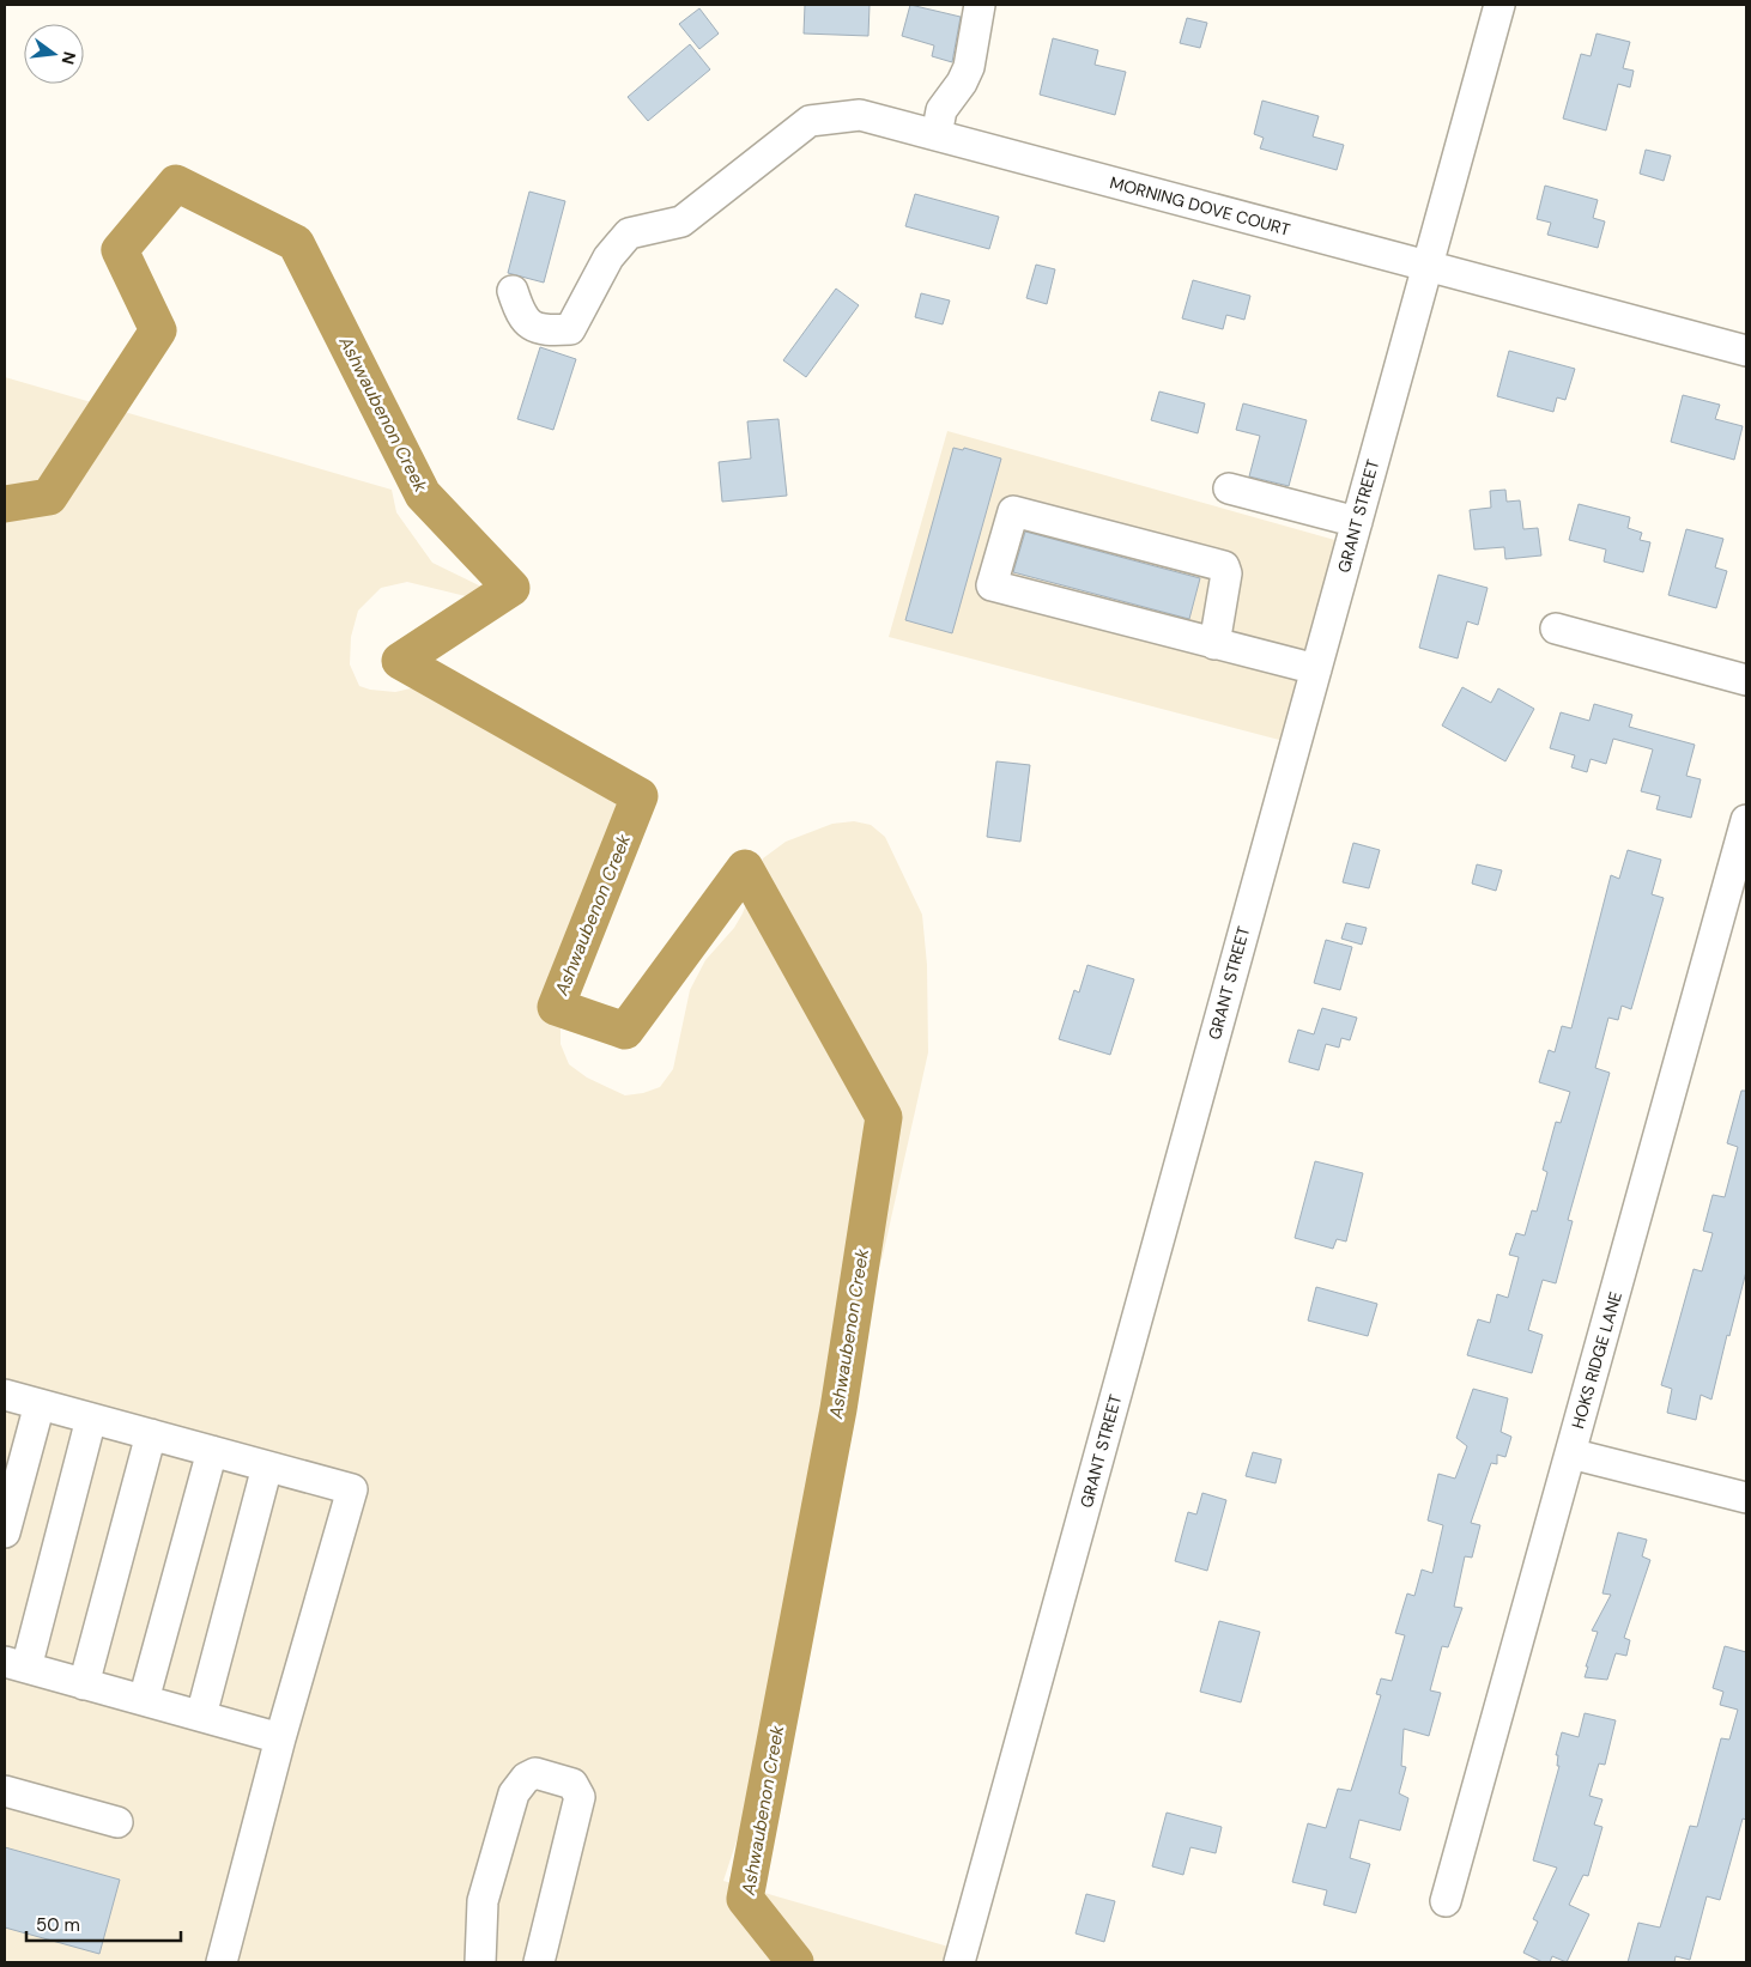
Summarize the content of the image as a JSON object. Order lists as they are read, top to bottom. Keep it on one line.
{"streets":{"street":["MORNING DOVE COURT","GRANT STREET","HOKS RIDGE LANE"]},"crossings":[["MORNING DOVE COURT","GRANT STREET"]],"water":["Ashwaubenon Creek"],"scale_bar":"50 m","north":"right"}
